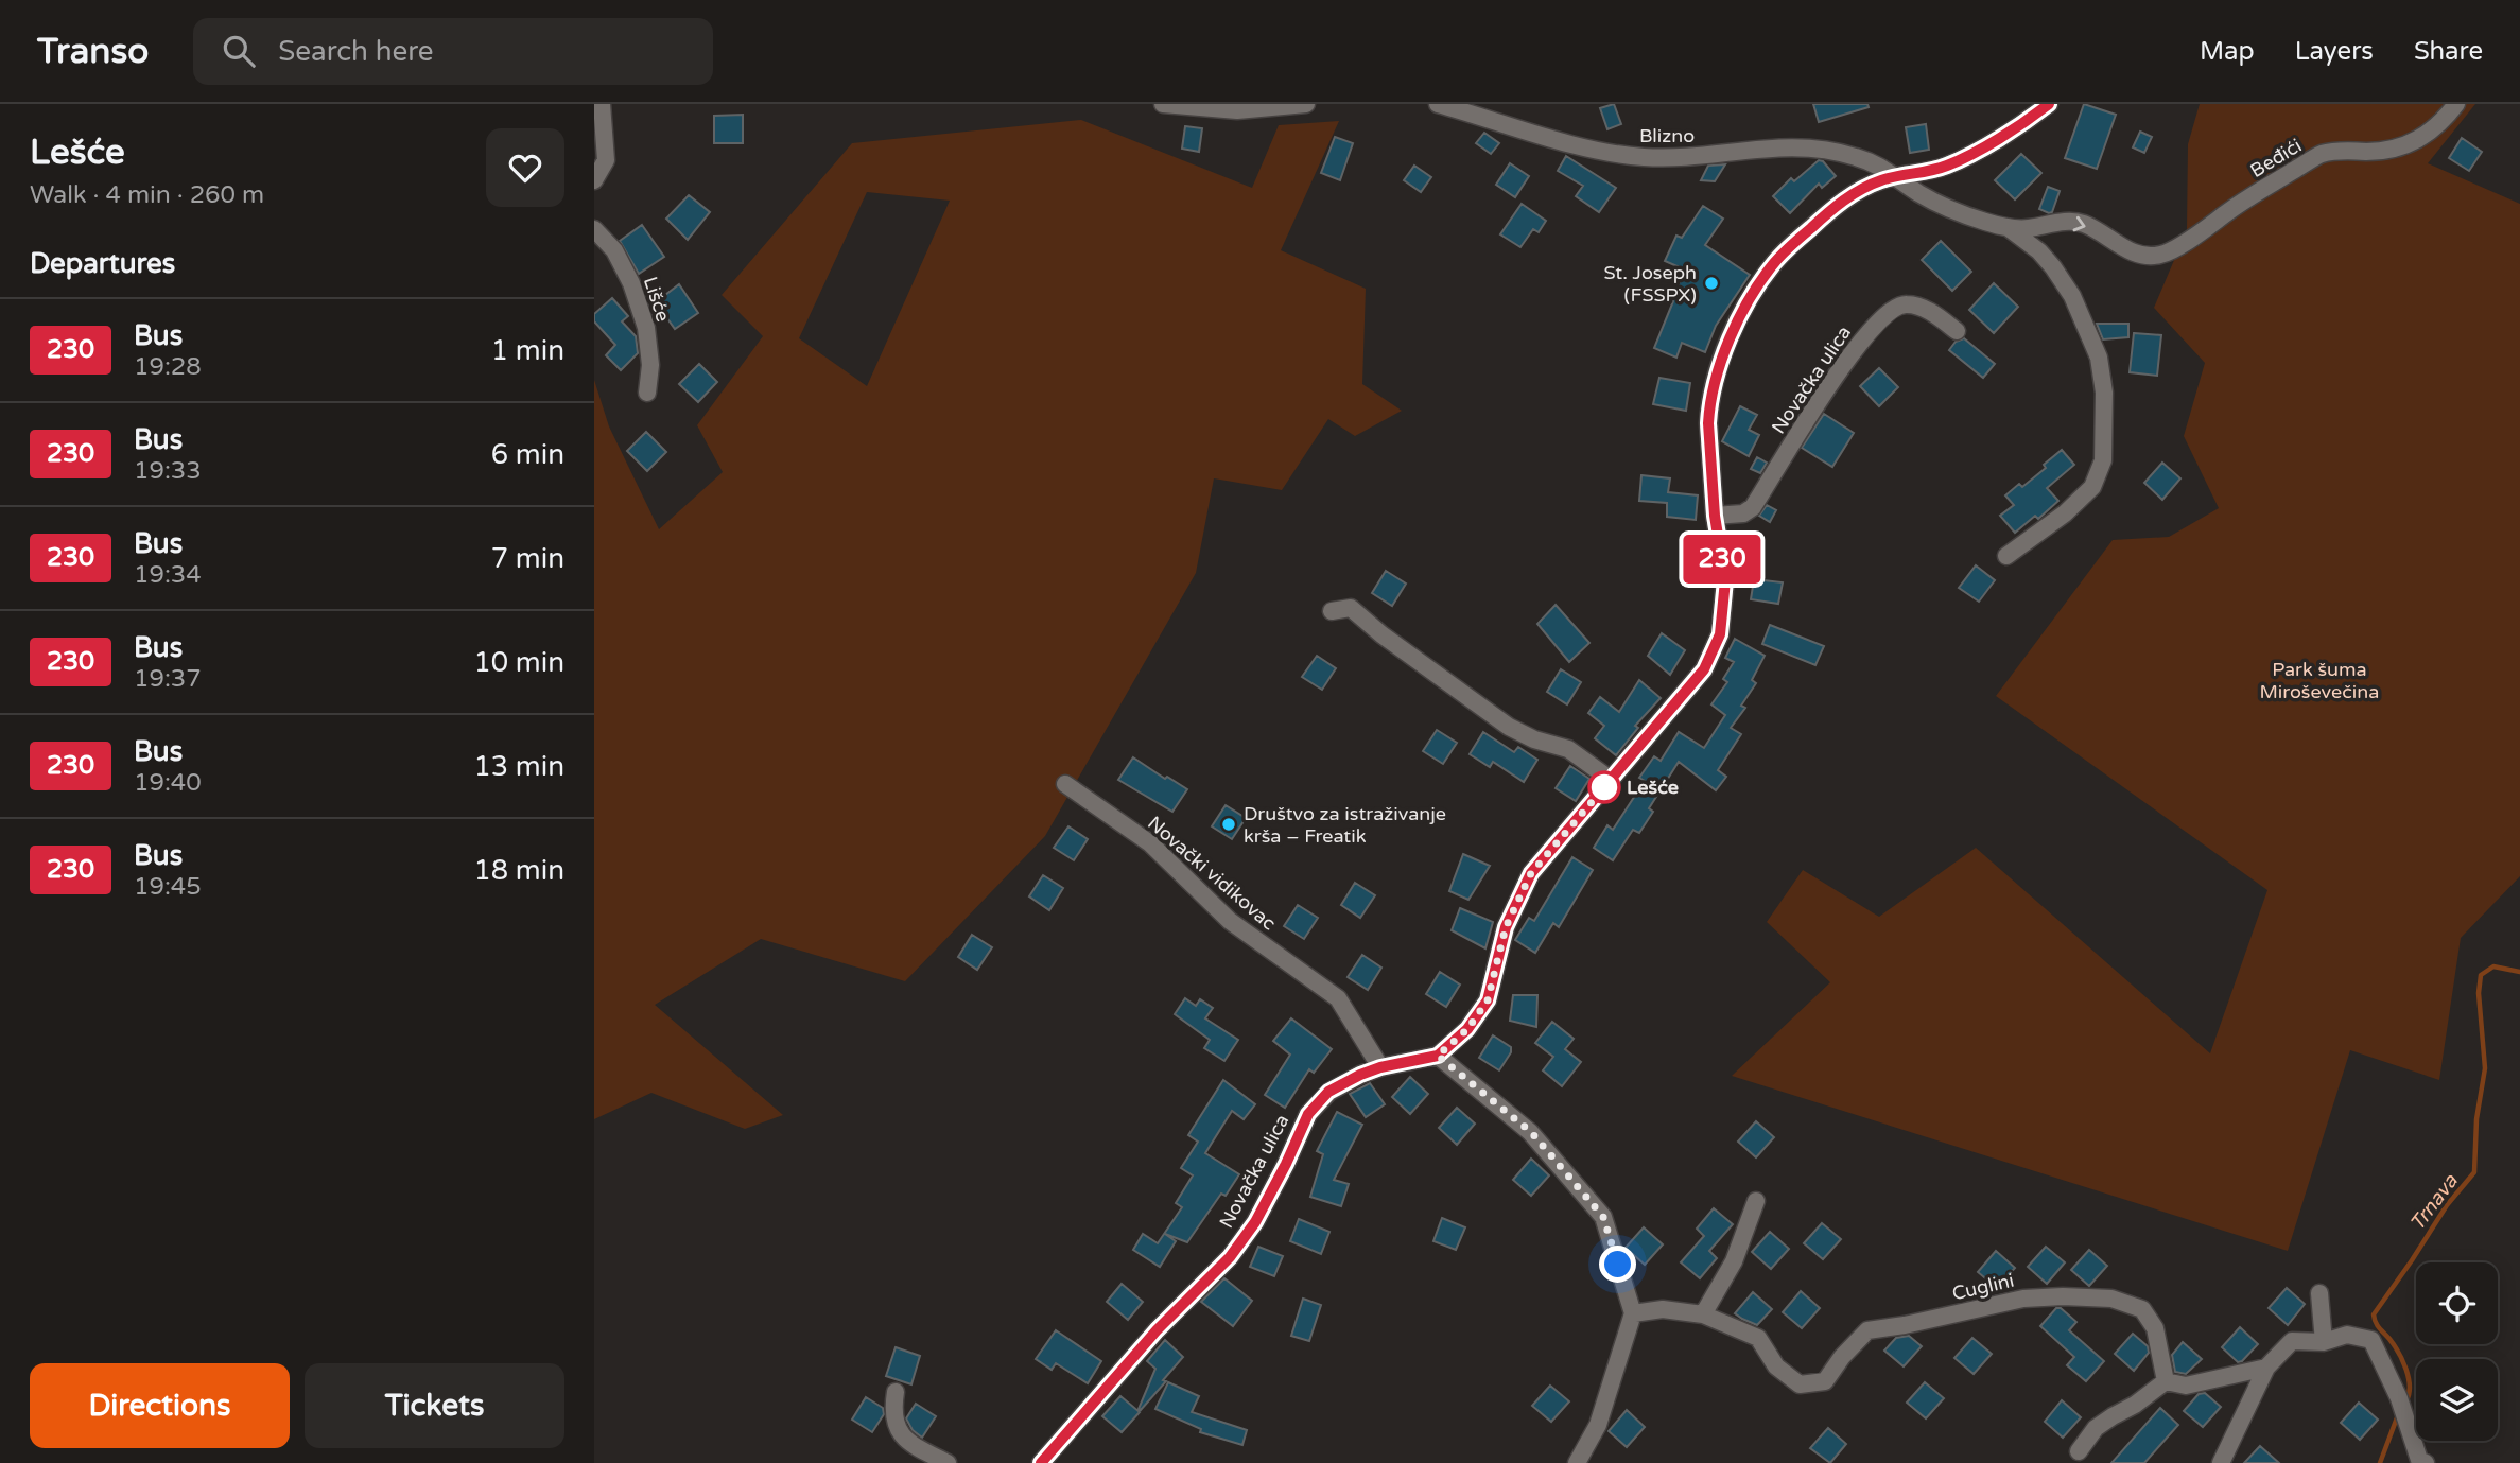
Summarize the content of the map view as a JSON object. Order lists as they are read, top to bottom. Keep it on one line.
{"streets":{"street":["Blizno","Beđići","Lišće","Novačka ulica","Novački vidikovac","Cuglini"]},"crossings":[["Blizno","Beđići"],["Novačka ulica","Novački vidikovac"]],"one_way":["Beđići"],"water":["Trnava"],"parks":["Park šuma Miroševečina"],"places":["St. Joseph (FSSPX)","Lešće","Društvo za istraživanje krša – Freatik"],"lines":["bus line 230"],"page":{"header":"Transo","search":"Search here","nav":["Map","Layers","Share"],"heading":[["Lešće","Walk · 4 min · 260 m"],"Departures"],"on_map":"230","list":[{"mark":"230","name":"Bus","note":"19:28","value":"1 min"},{"mark":"230","name":"Bus","note":"19:33","value":"6 min"},{"mark":"230","name":"Bus","note":"19:34","value":"7 min"},{"mark":"230","name":"Bus","note":"19:37","value":"10 min"},{"mark":"230","name":"Bus","note":"19:40","value":"13 min"},{"mark":"230","name":"Bus","note":"19:45","value":"18 min"}],"buttons":["Directions","Tickets"]}}
